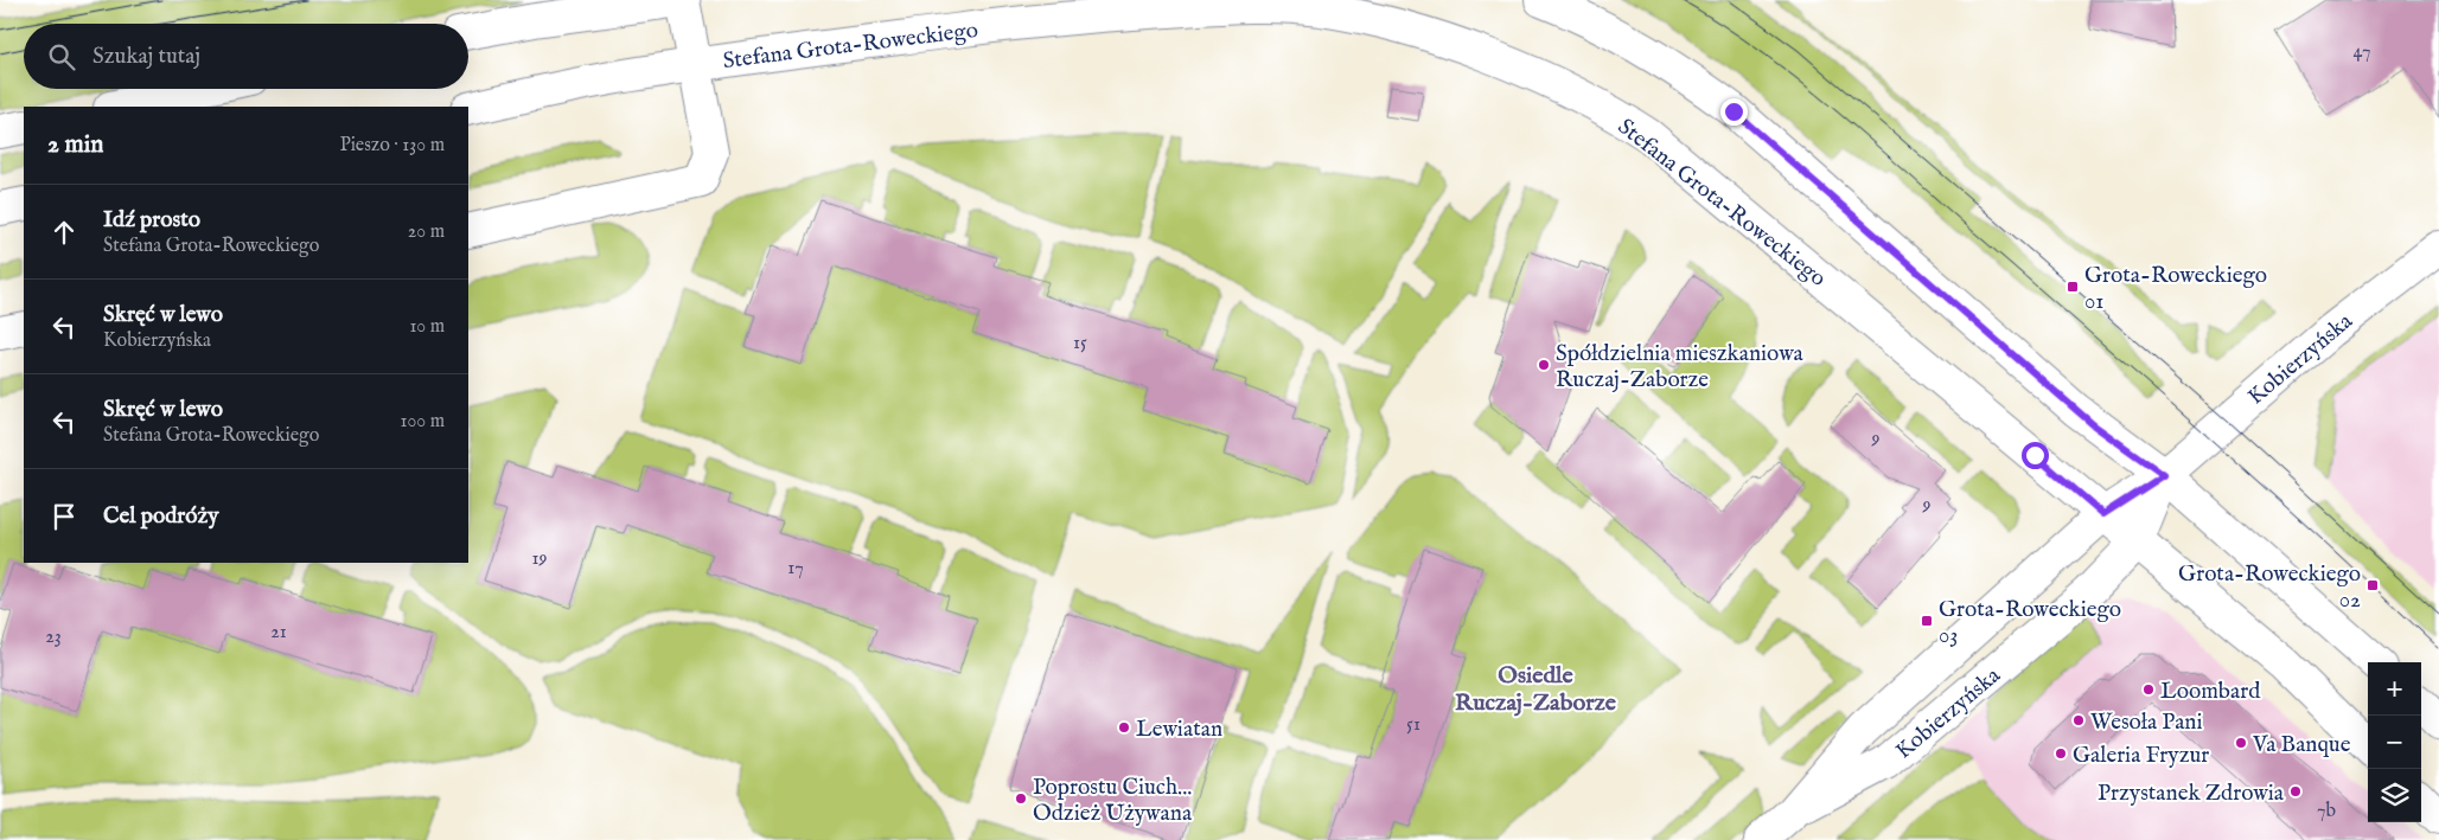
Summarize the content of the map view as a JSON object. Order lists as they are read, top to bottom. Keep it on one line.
{"streets":{"main road":["Stefana Grota-Roweckiego","Kobierzyńska"]},"crossings":[["Stefana Grota-Roweckiego","Kobierzyńska"]],"districts":["Osiedle Ruczaj-Zaborze"],"places":{"transit":["Grota-Roweckiego 01","Grota-Roweckiego 02","Grota-Roweckiego 03"],"other":["Spółdzielnia mieszkaniowa Ruczaj-Zaborze","Loombard","Wesoła Pani","Lewiatan","Va Banque","Galeria Fryzur","Przystanek Zdrowia","Poprostu Ciuch... Odzież Używana"]},"house_numbers":["47","15","9","9","19","17","21","23","51","7b"],"page":{"search":"Szukaj tutaj","heading":["2 min","Pieszo · 130 m"],"list":[["Idź prosto","Stefana Grota-Roweckiego","20 m"],["Skręć w lewo","Kobierzyńska","10 m"],["Skręć w lewo","Stefana Grota-Roweckiego","100 m"],"Cel podróży"],"map_buttons":["+","−"]}}
